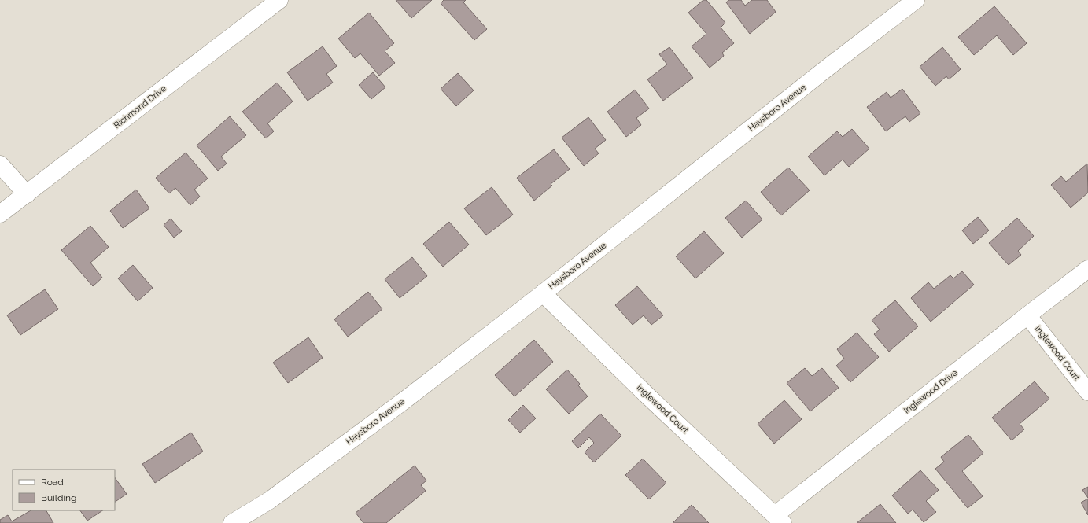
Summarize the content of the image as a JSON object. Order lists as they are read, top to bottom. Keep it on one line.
{"streets":{"street":["Richmond Drive","Haysboro Avenue","Inglewood Court","Inglewood Drive"]},"crossings":[["Haysboro Avenue","Inglewood Court"],["Inglewood Court","Inglewood Drive"]],"legend":["Road","Building"]}
